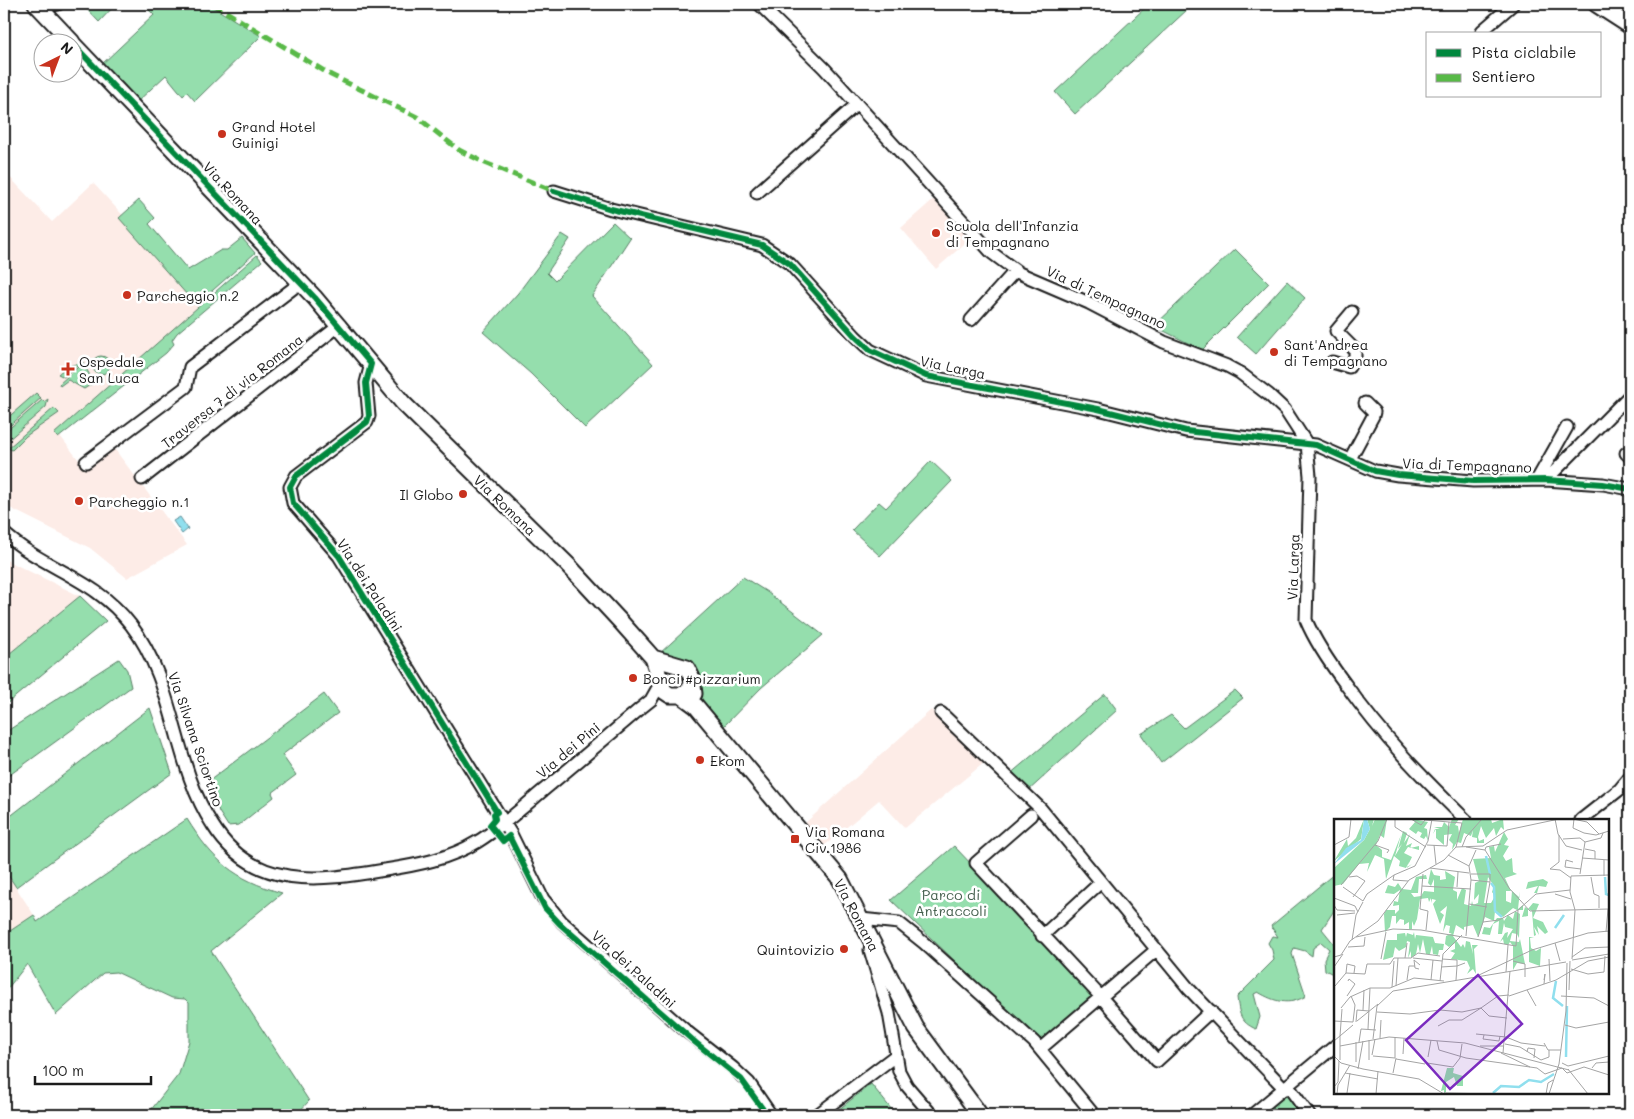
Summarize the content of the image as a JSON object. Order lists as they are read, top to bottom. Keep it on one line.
{"streets":{"main road":["Via Romana"],"street":["Via di Tempagnano","Via Larga","Traversa 7 di via Romana","Via dei Paladini","Via Silvana Sciortino","Via dei Pini"]},"crossings":[["Via Romana","Traversa 7 di via Romana"],["Via Romana","Via dei Paladini"],["Via di Tempagnano","Via Larga"],["Via dei Paladini","Via Silvana Sciortino"],["Via dei Paladini","Via dei Pini"],["Via Silvana Sciortino","Via dei Pini"]],"parks":["Parco di Antraccoli"],"places":{"other":["Grand Hotel Guinigi","Scuola dell'Infanzia di Tempagnano","Parcheggio n.2","Sant'Andrea di Tempagnano","Il Globo","Parcheggio n.1","Bonci #pizzarium","Ekom","Quintovizio"],"health":["Ospedale San Luca"],"transit":["Via Romana Civ.1986"]},"legend":["Pista ciclabile","Sentiero"],"scale_bar":"100 m","north":"top right"}
